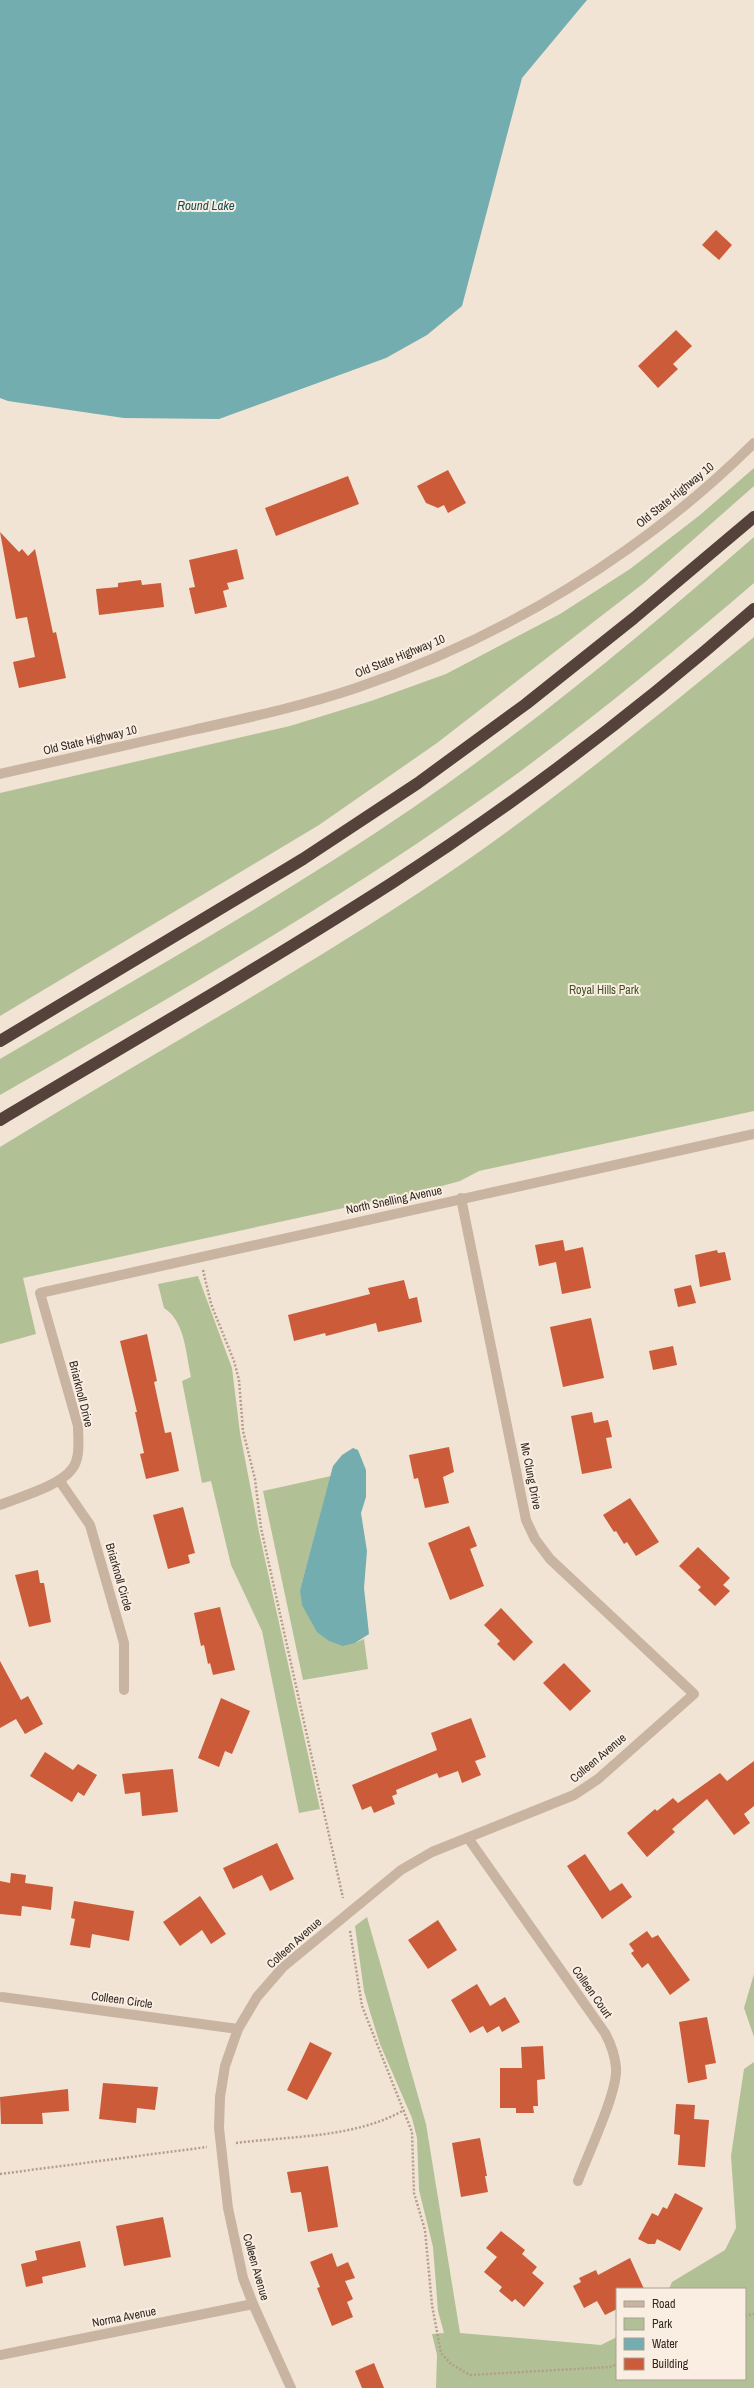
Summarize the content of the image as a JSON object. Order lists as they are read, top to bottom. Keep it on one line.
{"streets":{"street":["Old State Highway 10","North Snelling Avenue","Briarknoll Drive","Mc Clung Drive","Briarknoll Circle","Colleen Avenue","Colleen Court","Colleen Circle","Norma Avenue"]},"crossings":[["North Snelling Avenue","Briarknoll Drive"],["North Snelling Avenue","Mc Clung Drive"],["Briarknoll Drive","Briarknoll Circle"],["Mc Clung Drive","Colleen Avenue"],["Colleen Avenue","Colleen Court"],["Colleen Avenue","Colleen Circle"],["Colleen Avenue","Norma Avenue"]],"water":["Round Lake"],"parks":["Royal Hills Park"],"legend":["Road","Park","Water","Building"]}
